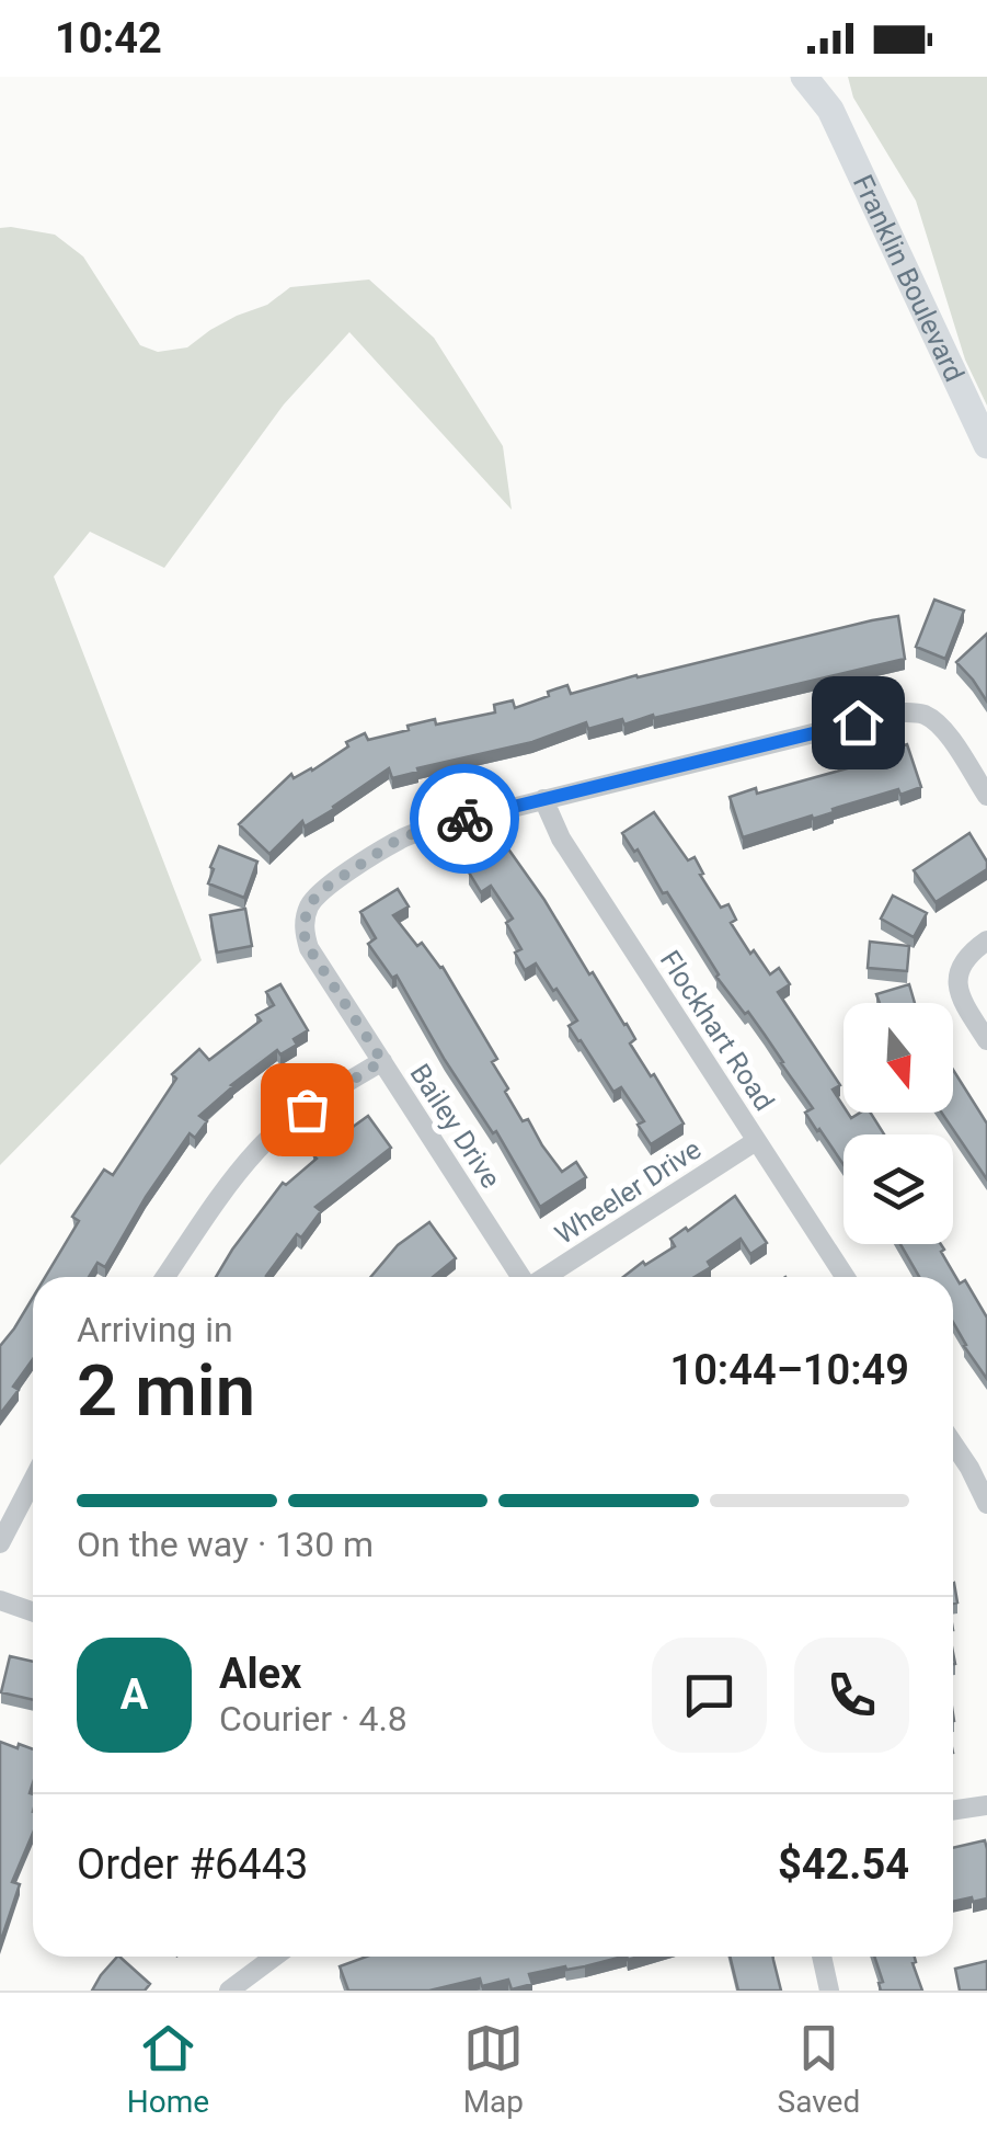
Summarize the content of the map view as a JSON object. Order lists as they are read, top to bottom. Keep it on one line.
{"streets":{"main road":["Franklin Boulevard"],"street":["Flockhart Road","Bailey Drive","Wheeler Drive"]},"crossings":[["Flockhart Road","Bailey Drive"],["Flockhart Road","Wheeler Drive"]],"north":"bottom","page":{"status":"10:42","heading":["2 min","Arriving in","10:44–10:49"],"panel":["Alex","Courier · 4.8","Order #6443","$42.54"],"bar":"On the way · 130 m","round":"A","tabs":["Home","Map","Saved"]}}
